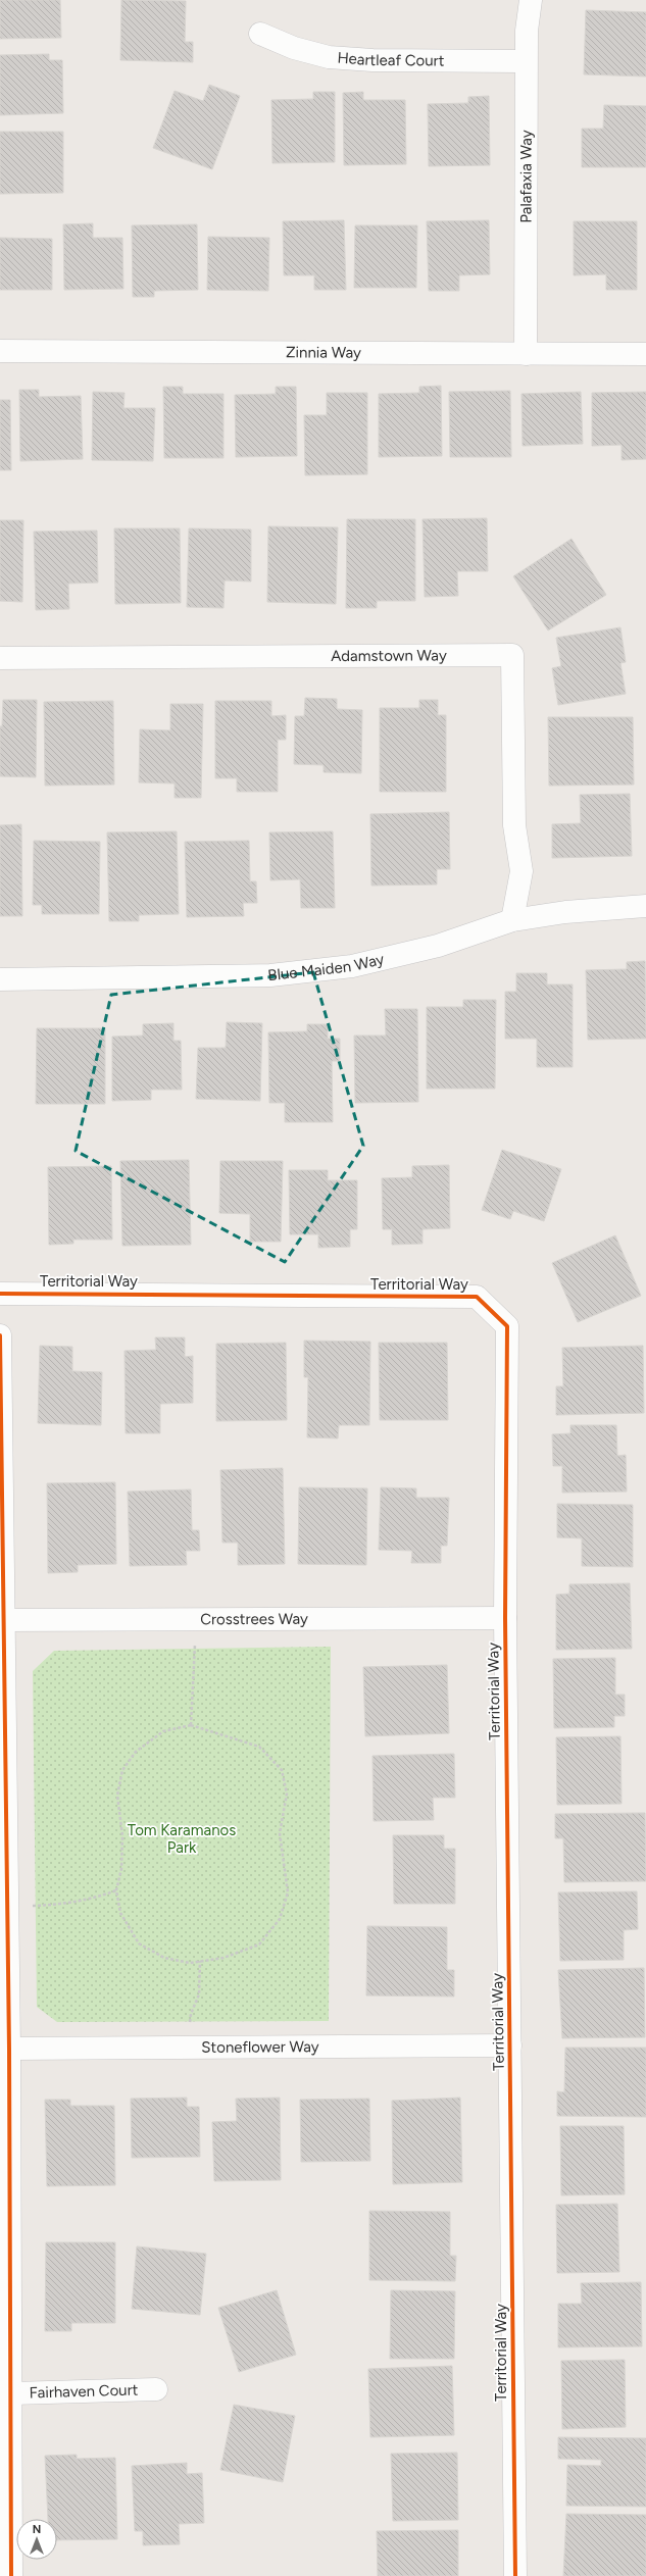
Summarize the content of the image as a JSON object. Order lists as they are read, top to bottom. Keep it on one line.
{"streets":{"street":["Heartleaf Court","Palafaxia Way","Zinnia Way","Adamstown Way","Blue Maiden Way","Territorial Way","Crosstrees Way","Stoneflower Way","Fairhaven Court"]},"crossings":[["Heartleaf Court","Palafaxia Way"],["Palafaxia Way","Zinnia Way"],["Adamstown Way","Blue Maiden Way"],["Territorial Way","Crosstrees Way"],["Territorial Way","Stoneflower Way"]],"parks":["Tom Karamanos Park"],"north":"top"}
